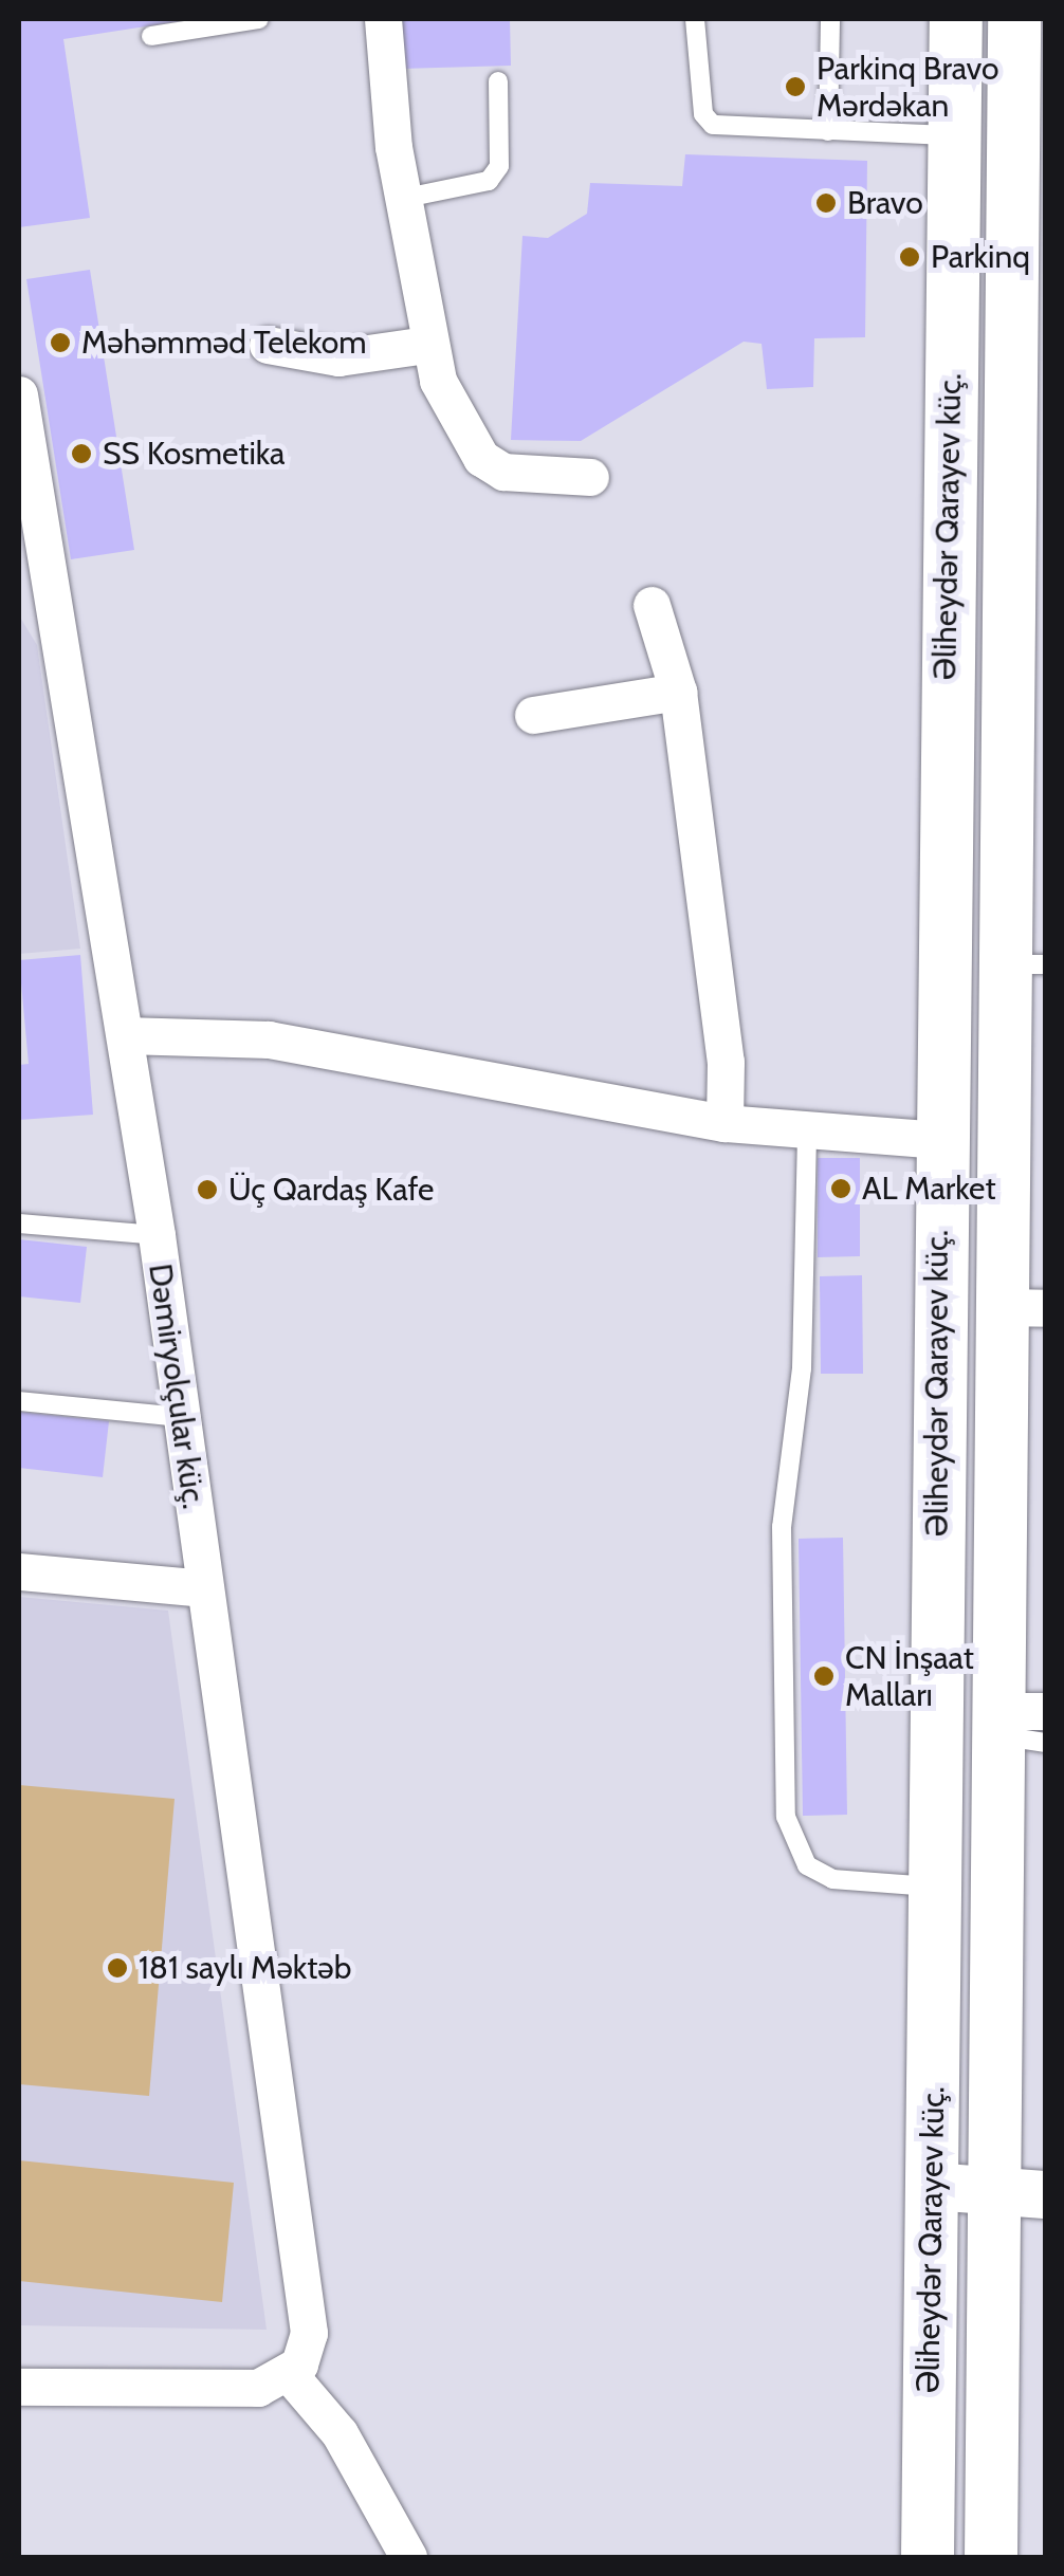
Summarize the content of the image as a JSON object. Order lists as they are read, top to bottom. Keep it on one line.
{"streets":{"main road":["Əliheydər Qarayev küç."],"street":["Dəmiryolçular küç."]},"places":["Parkinq Bravo Mərdəkan","Bravo","Parkinq","Məhəmməd Telekom","SS Kosmetika","AL Market","Üç Qardaş Kafe","CN İnşaat Malları","181 saylı Məktəb"]}
